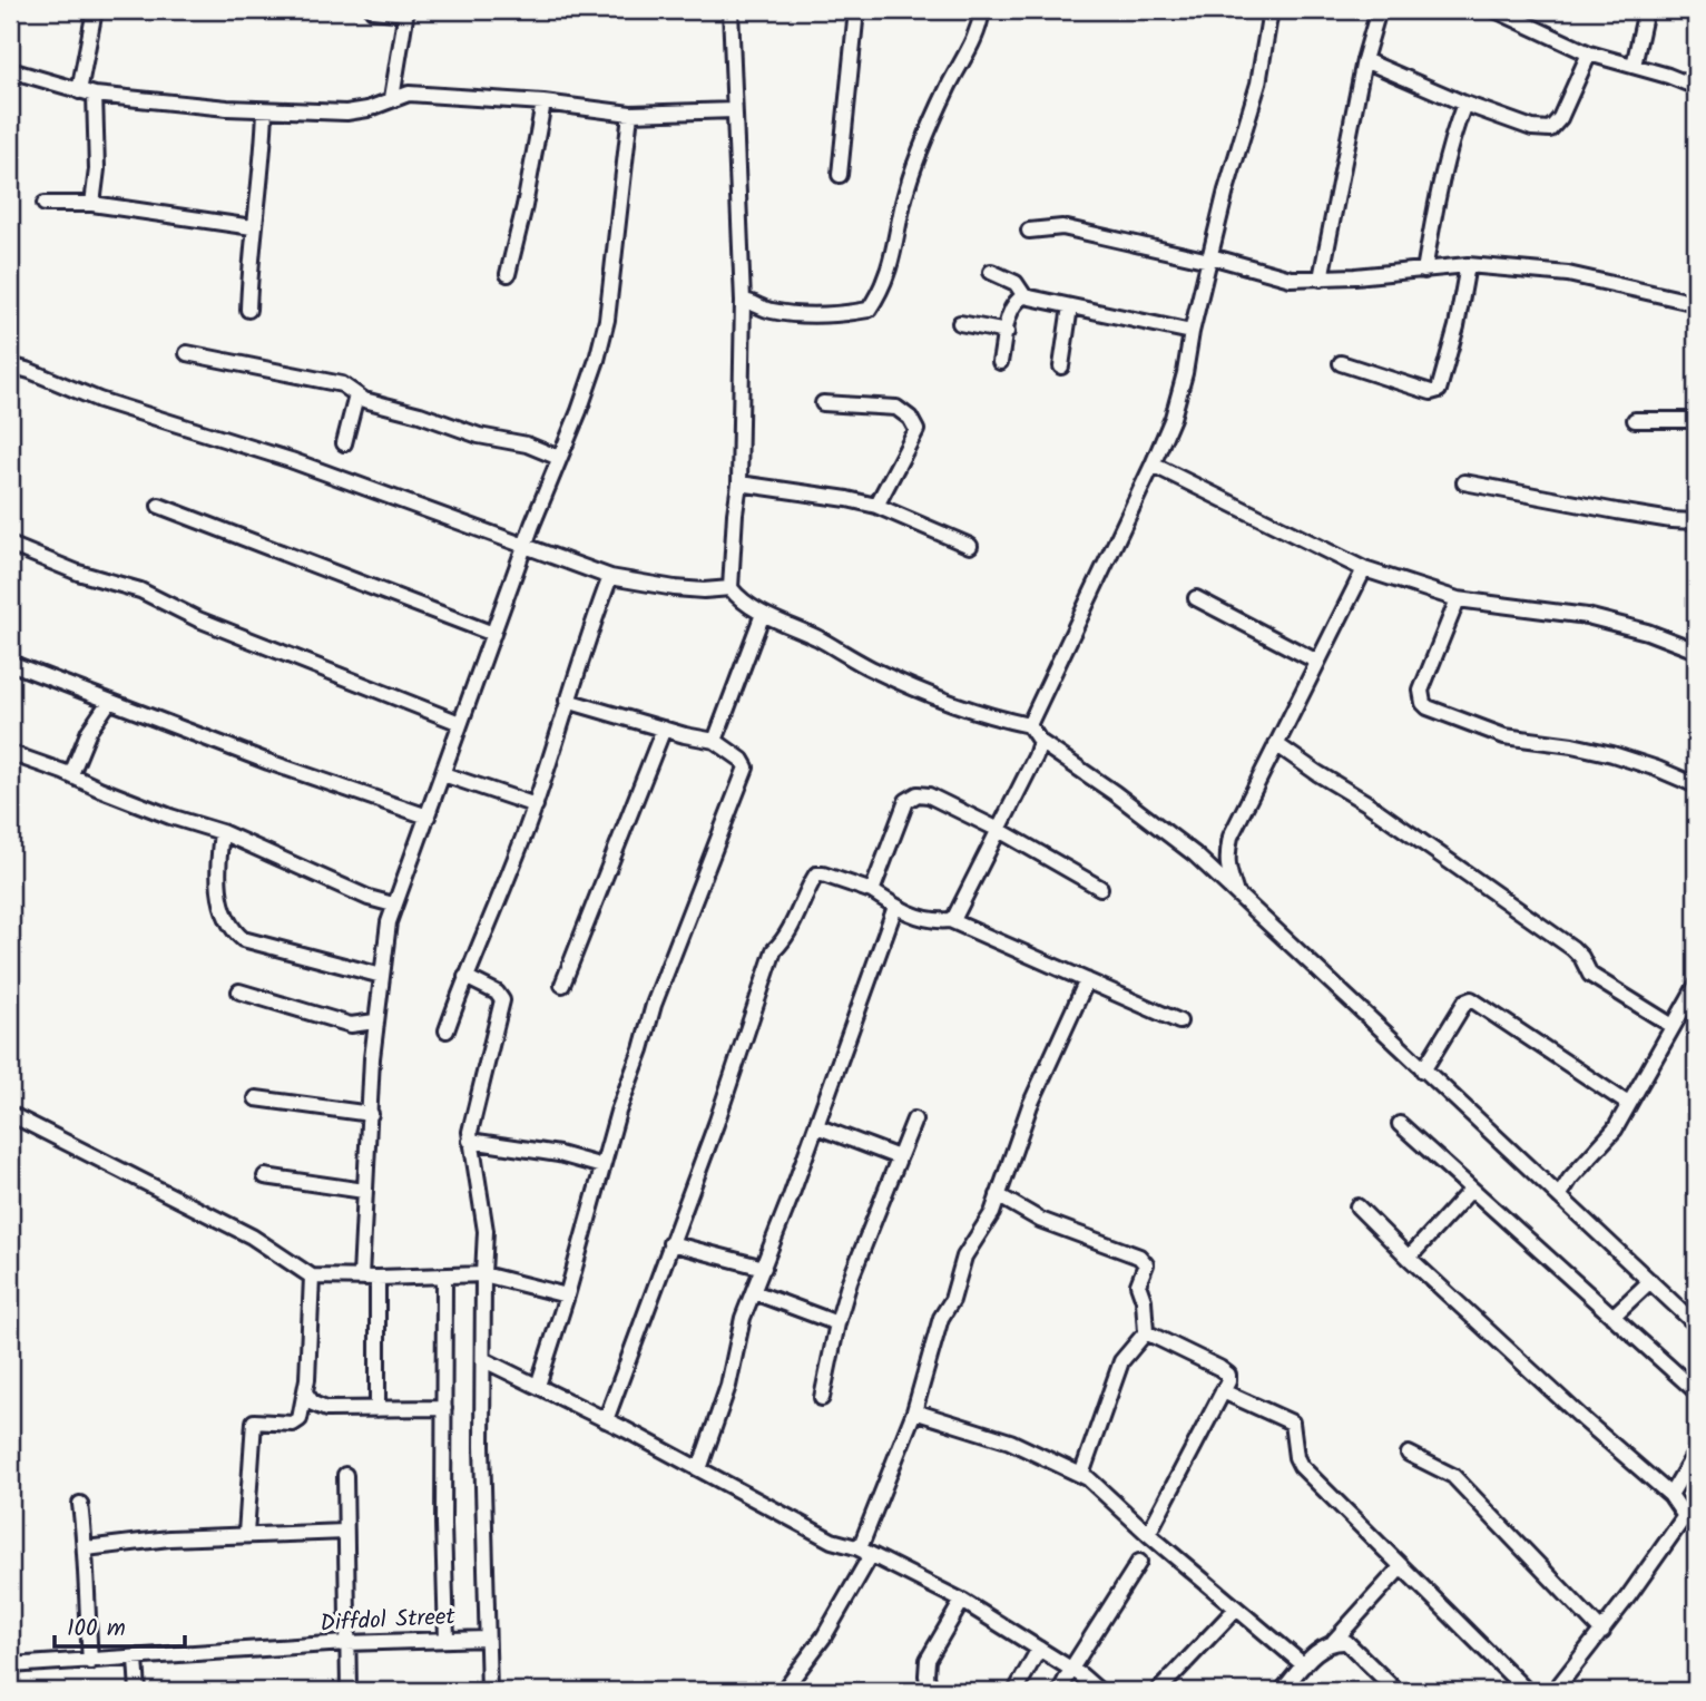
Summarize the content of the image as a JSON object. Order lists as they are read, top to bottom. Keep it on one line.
{"streets":{"street":["Diffdol Street"]},"scale_bar":"100 m"}
